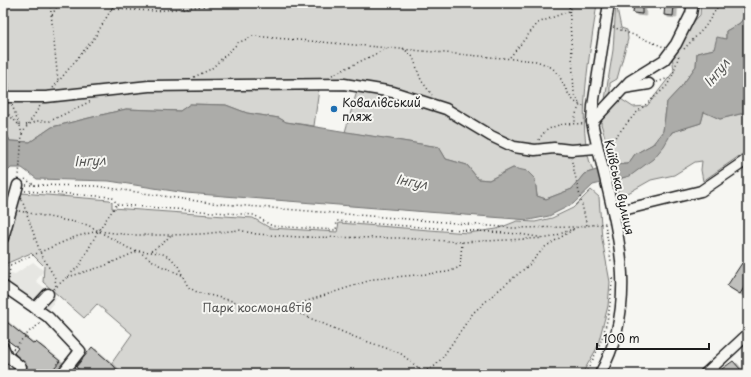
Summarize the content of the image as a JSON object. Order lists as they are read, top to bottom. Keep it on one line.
{"streets":{"street":["Київська вулиця"]},"water":["Інгул"],"parks":["Парк космонавтів"],"places":["Ковалівський пляж"],"scale_bar":"100 m"}
